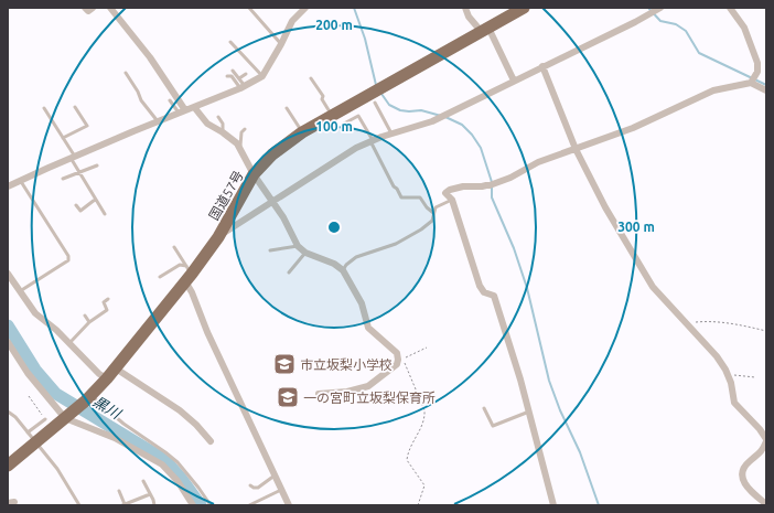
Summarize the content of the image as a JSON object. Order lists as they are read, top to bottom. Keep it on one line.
{"streets":{"highway":["国道57号"]},"water":["黒川"],"places":{"school or university":["市立坂梨小学校","一の宮町立坂梨保育所"]},"rings":["200 m","100 m","300 m"]}
